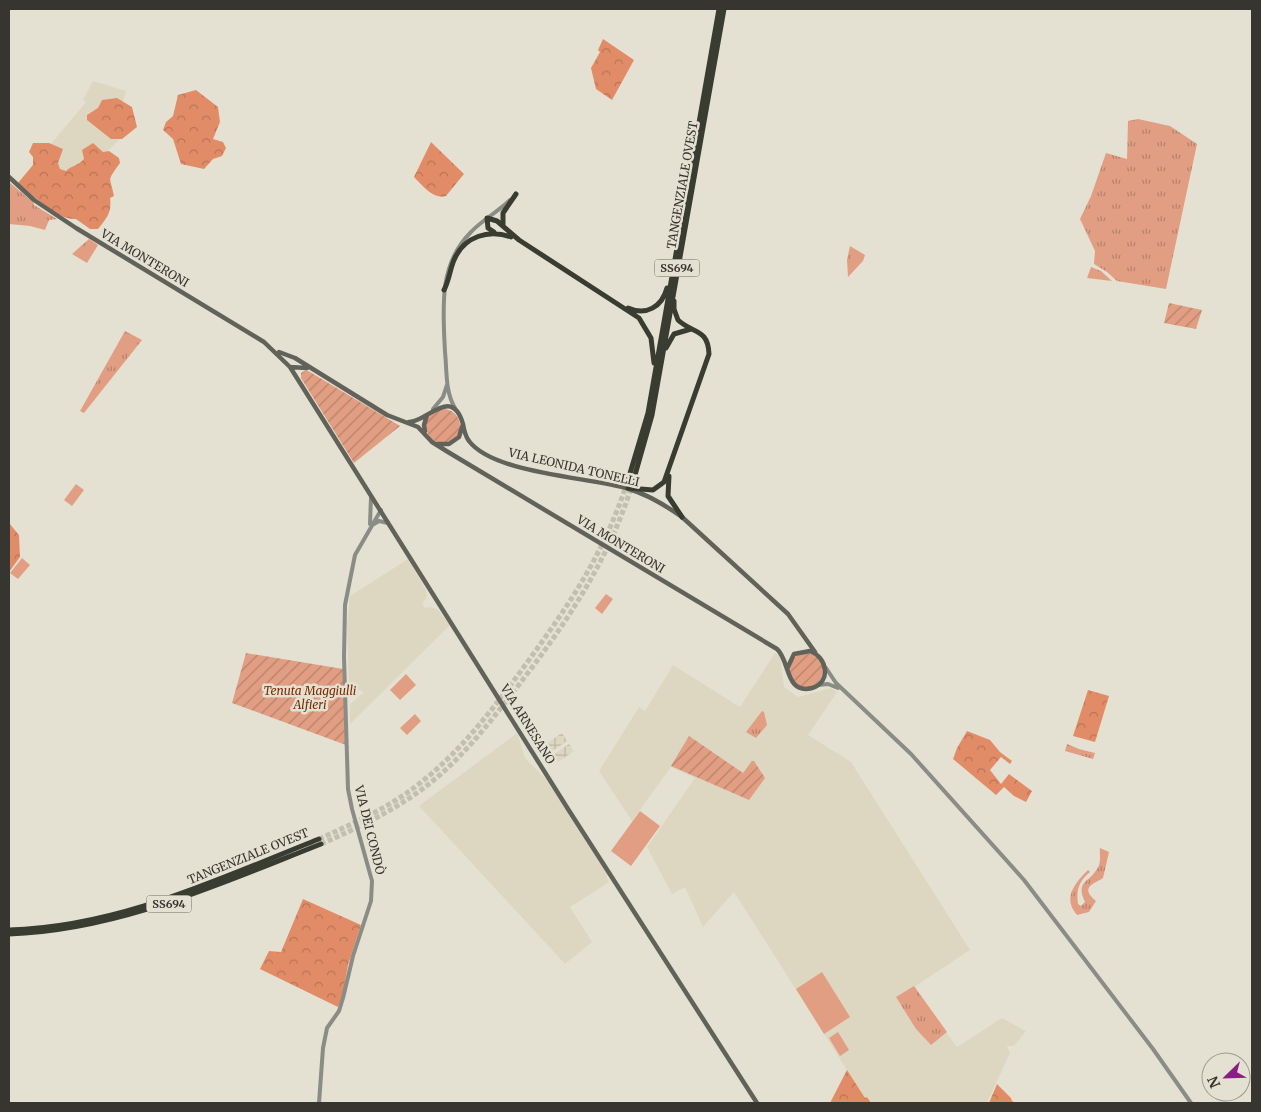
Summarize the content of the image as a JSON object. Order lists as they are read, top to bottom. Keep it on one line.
{"streets":{"highway":["TANGENZIALE OVEST","SS694"],"main road":["VIA MONTERONI","VIA LEONIDA TONELLI","VIA ARNESANO"],"street":["VIA DEI CONDÒ"]},"crossings":[["VIA MONTERONI","VIA LEONIDA TONELLI"],["VIA MONTERONI","VIA ARNESANO"],["VIA ARNESANO","VIA DEI CONDÒ"]],"parks":["Tenuta Maggiulli Alfieri"],"north":"bottom left"}
